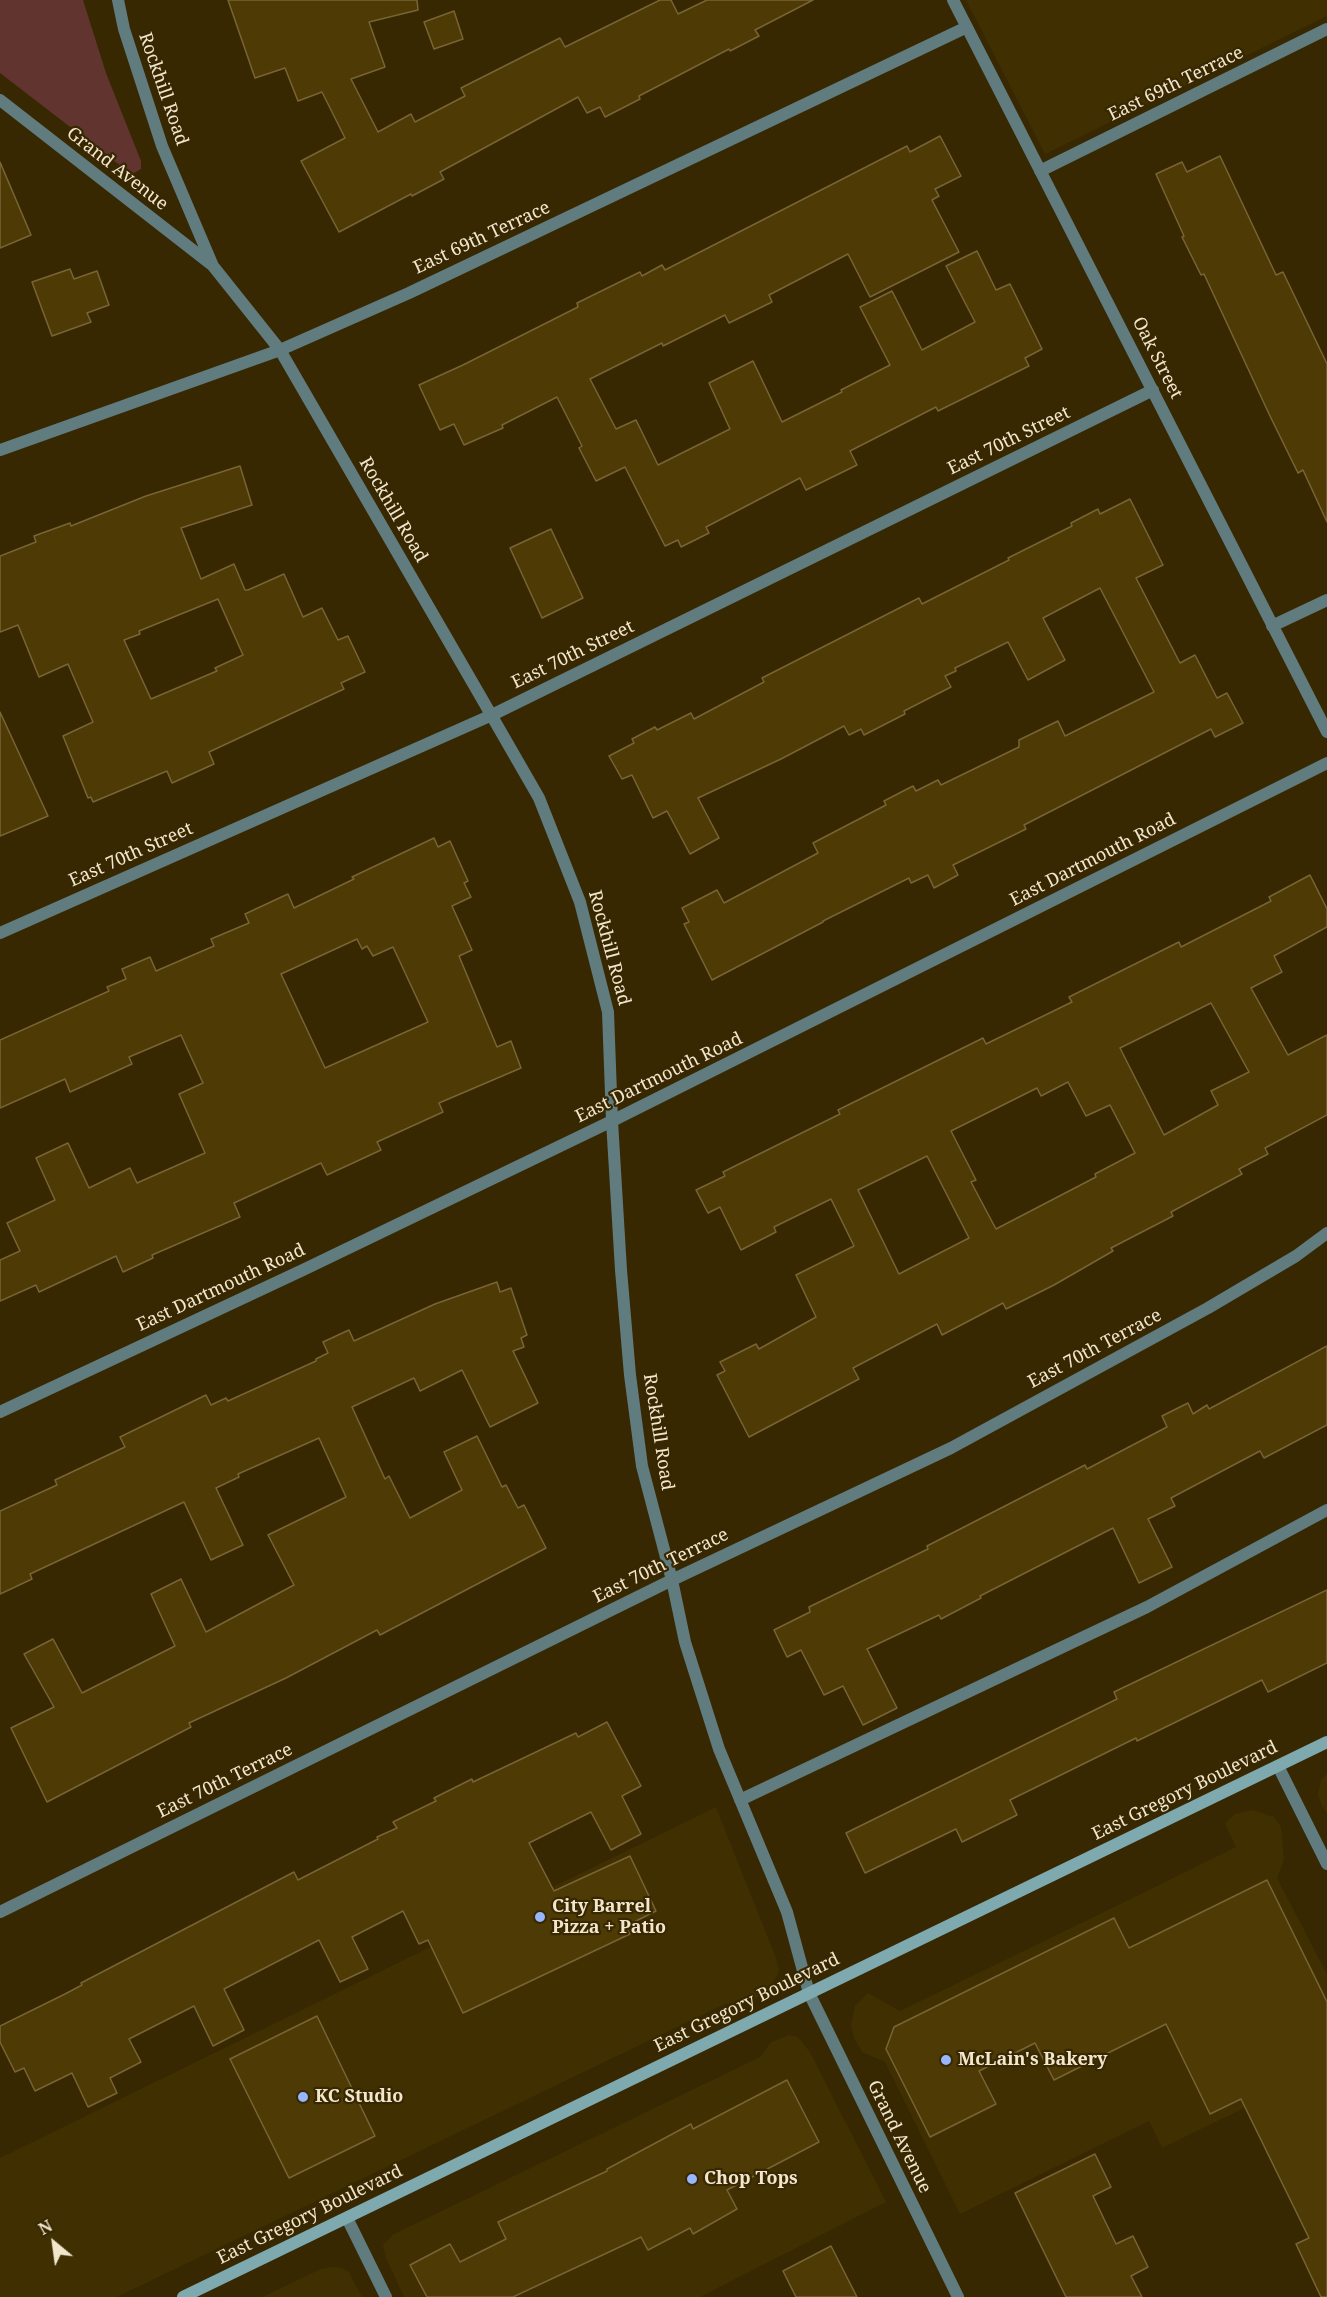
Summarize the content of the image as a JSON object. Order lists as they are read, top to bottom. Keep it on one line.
{"streets":{"main road":["East Gregory Boulevard"],"street":["East 69th Terrace","Rockhill Road","Grand Avenue","Oak Street","East 70th Street","East Dartmouth Road","East 70th Terrace"]},"crossings":[["East 69th Terrace","Rockhill Road"],["East 69th Terrace","Oak Street"],["Rockhill Road","Grand Avenue"],["Rockhill Road","East 70th Street"],["Rockhill Road","East Dartmouth Road"],["Rockhill Road","East 70th Terrace"],["Rockhill Road","East Gregory Boulevard"],["Grand Avenue","East Gregory Boulevard"],["Oak Street","East 70th Street"]],"places":["City Barrel Pizza + Patio","McLain's Bakery","KC Studio","Chop Tops"],"north":"top left"}
